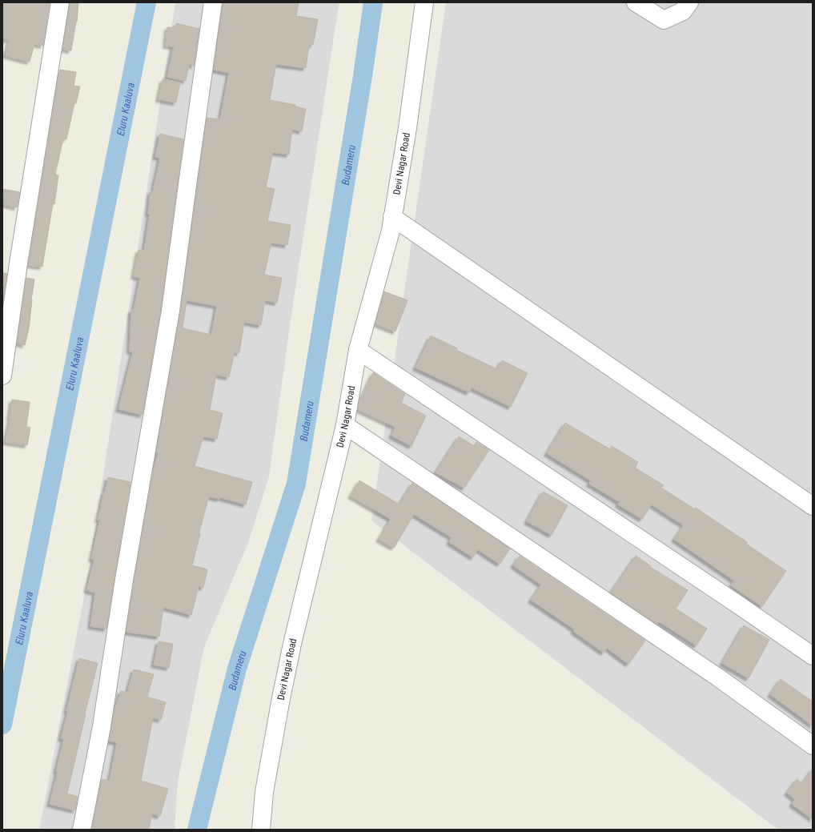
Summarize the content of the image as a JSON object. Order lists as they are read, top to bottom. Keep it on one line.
{"streets":{"street":["Devi Nagar Road"]},"water":["Eluru Kaaluva","Budameru"]}
